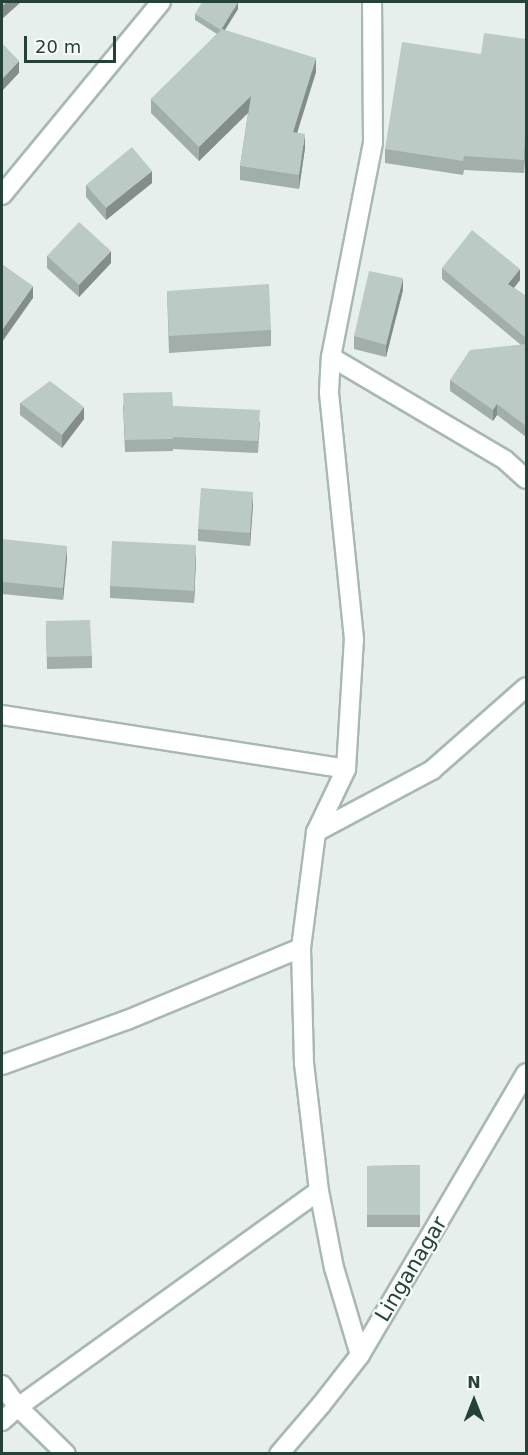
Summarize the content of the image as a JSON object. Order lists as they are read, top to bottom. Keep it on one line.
{"streets":{"street":["Linganagar"]},"scale_bar":"20 m","north":"top"}
